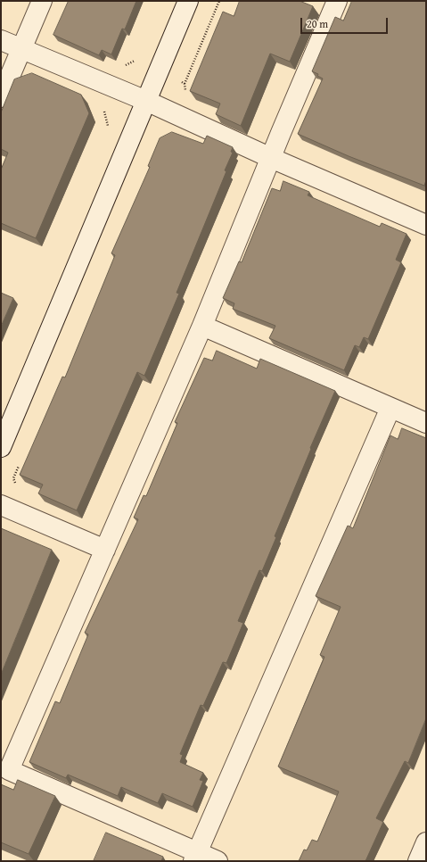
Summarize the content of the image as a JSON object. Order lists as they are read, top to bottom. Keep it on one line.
{"scale_bar":"20 m"}
